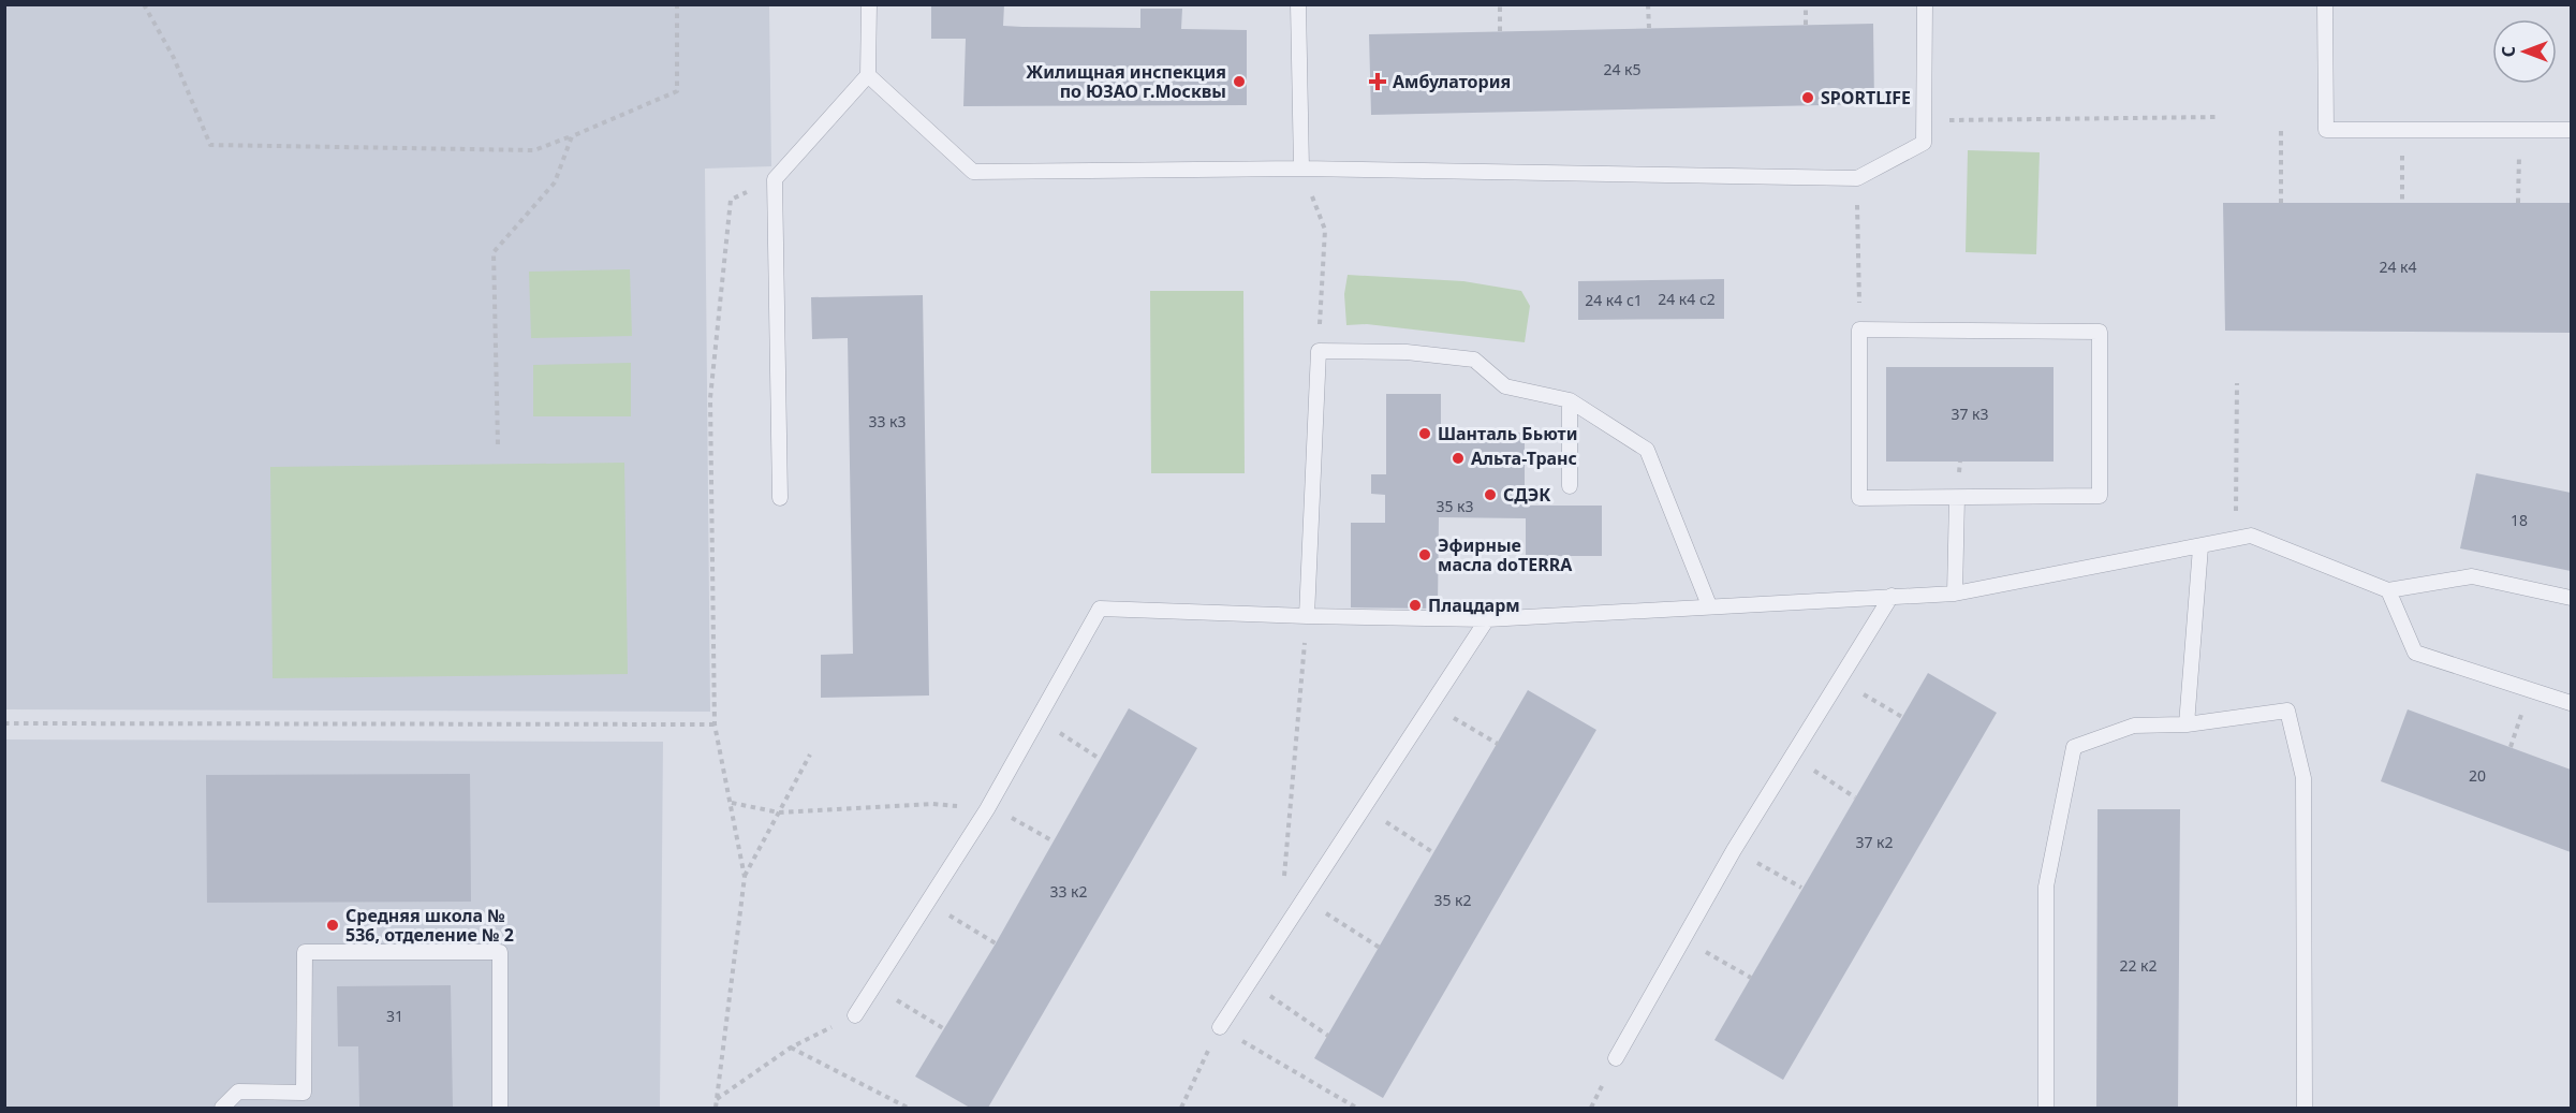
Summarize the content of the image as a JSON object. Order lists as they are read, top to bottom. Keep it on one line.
{"places":{"other":["Жилищная инспекция по ЮЗАО г.Москвы","SPORTLIFE","Шанталь Бьюти","Альта-Транс","СДЭК","Эфирные масла doTERRA","Плацдарм","Средняя школа № 536, отделение № 2"],"health":["Амбулатория"]},"house_numbers":["24 к5","24 к4","24 к4 с2","24 к4 с1","37 к3","33 к3","35 к3","18","20","37 к2","33 к2","35 к2","22 к2","31"],"north":"left"}
